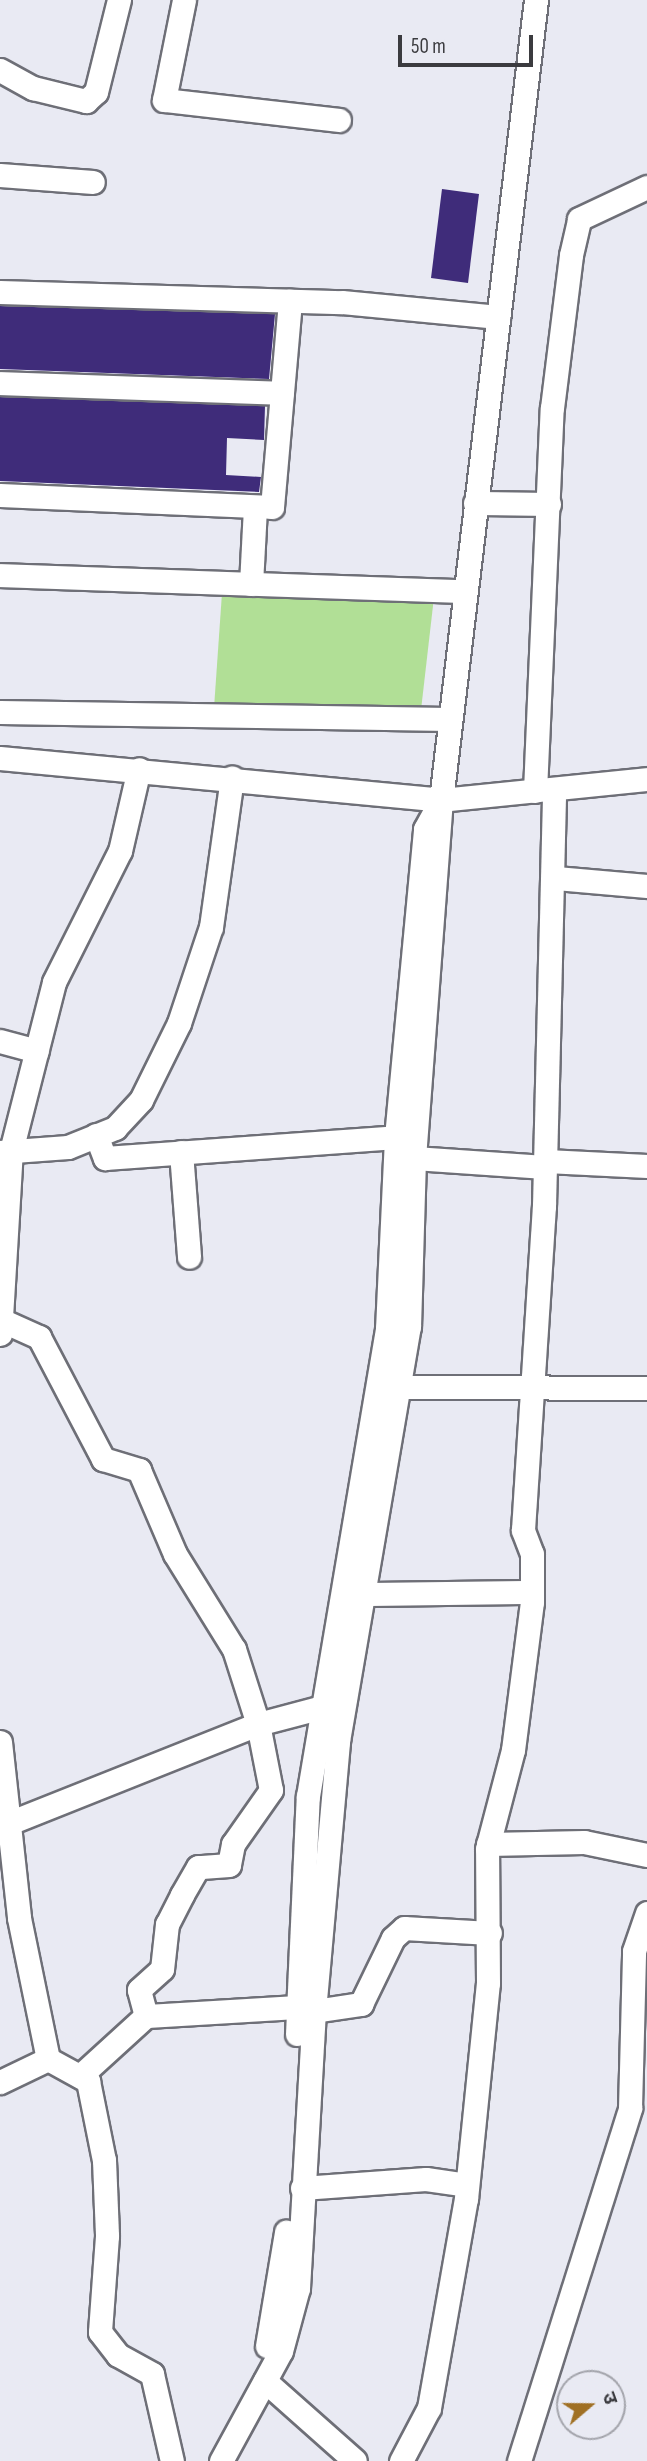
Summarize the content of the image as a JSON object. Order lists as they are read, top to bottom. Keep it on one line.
{"scale_bar":"50 m","north":"right"}
